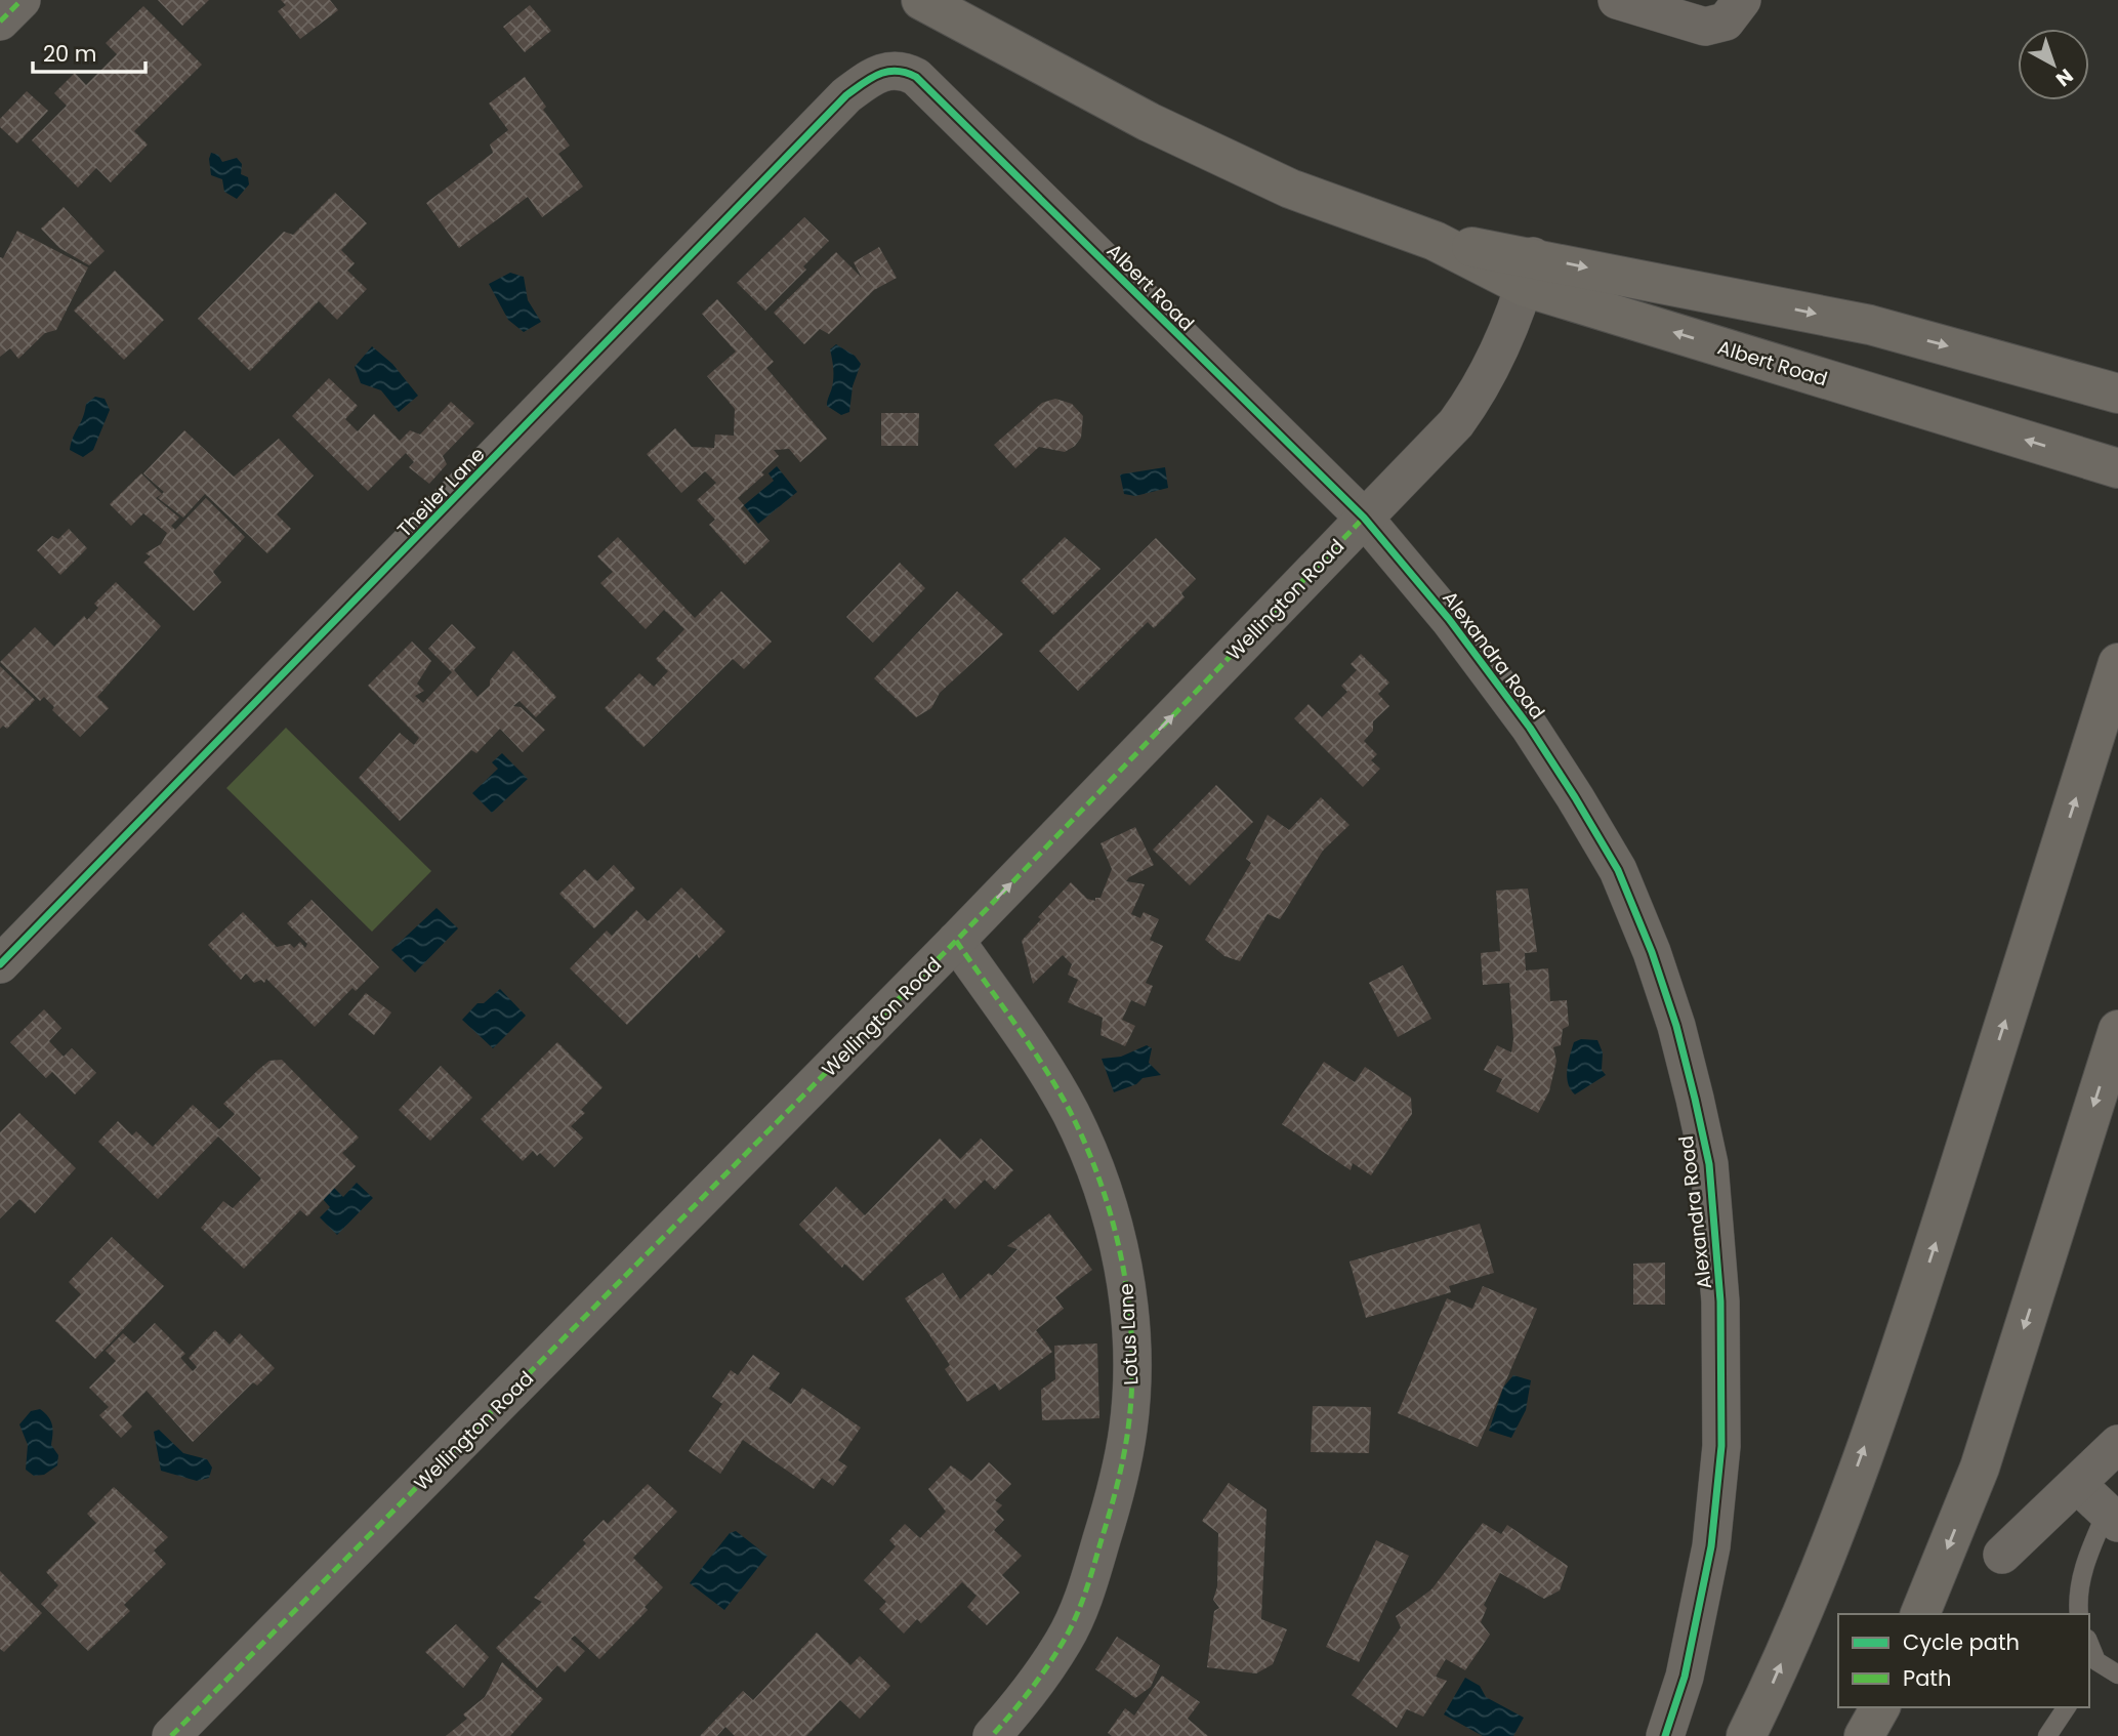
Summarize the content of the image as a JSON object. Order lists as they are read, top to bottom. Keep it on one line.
{"streets":{"street":["Albert Road","Theiler Lane","Wellington Road","Alexandra Road","Lotus Lane"]},"crossings":[["Albert Road","Theiler Lane"],["Albert Road","Wellington Road"],["Albert Road","Alexandra Road"],["Wellington Road","Alexandra Road"],["Wellington Road","Lotus Lane"]],"legend":["Cycle path","Path"],"scale_bar":"20 m","north":"bottom right"}
